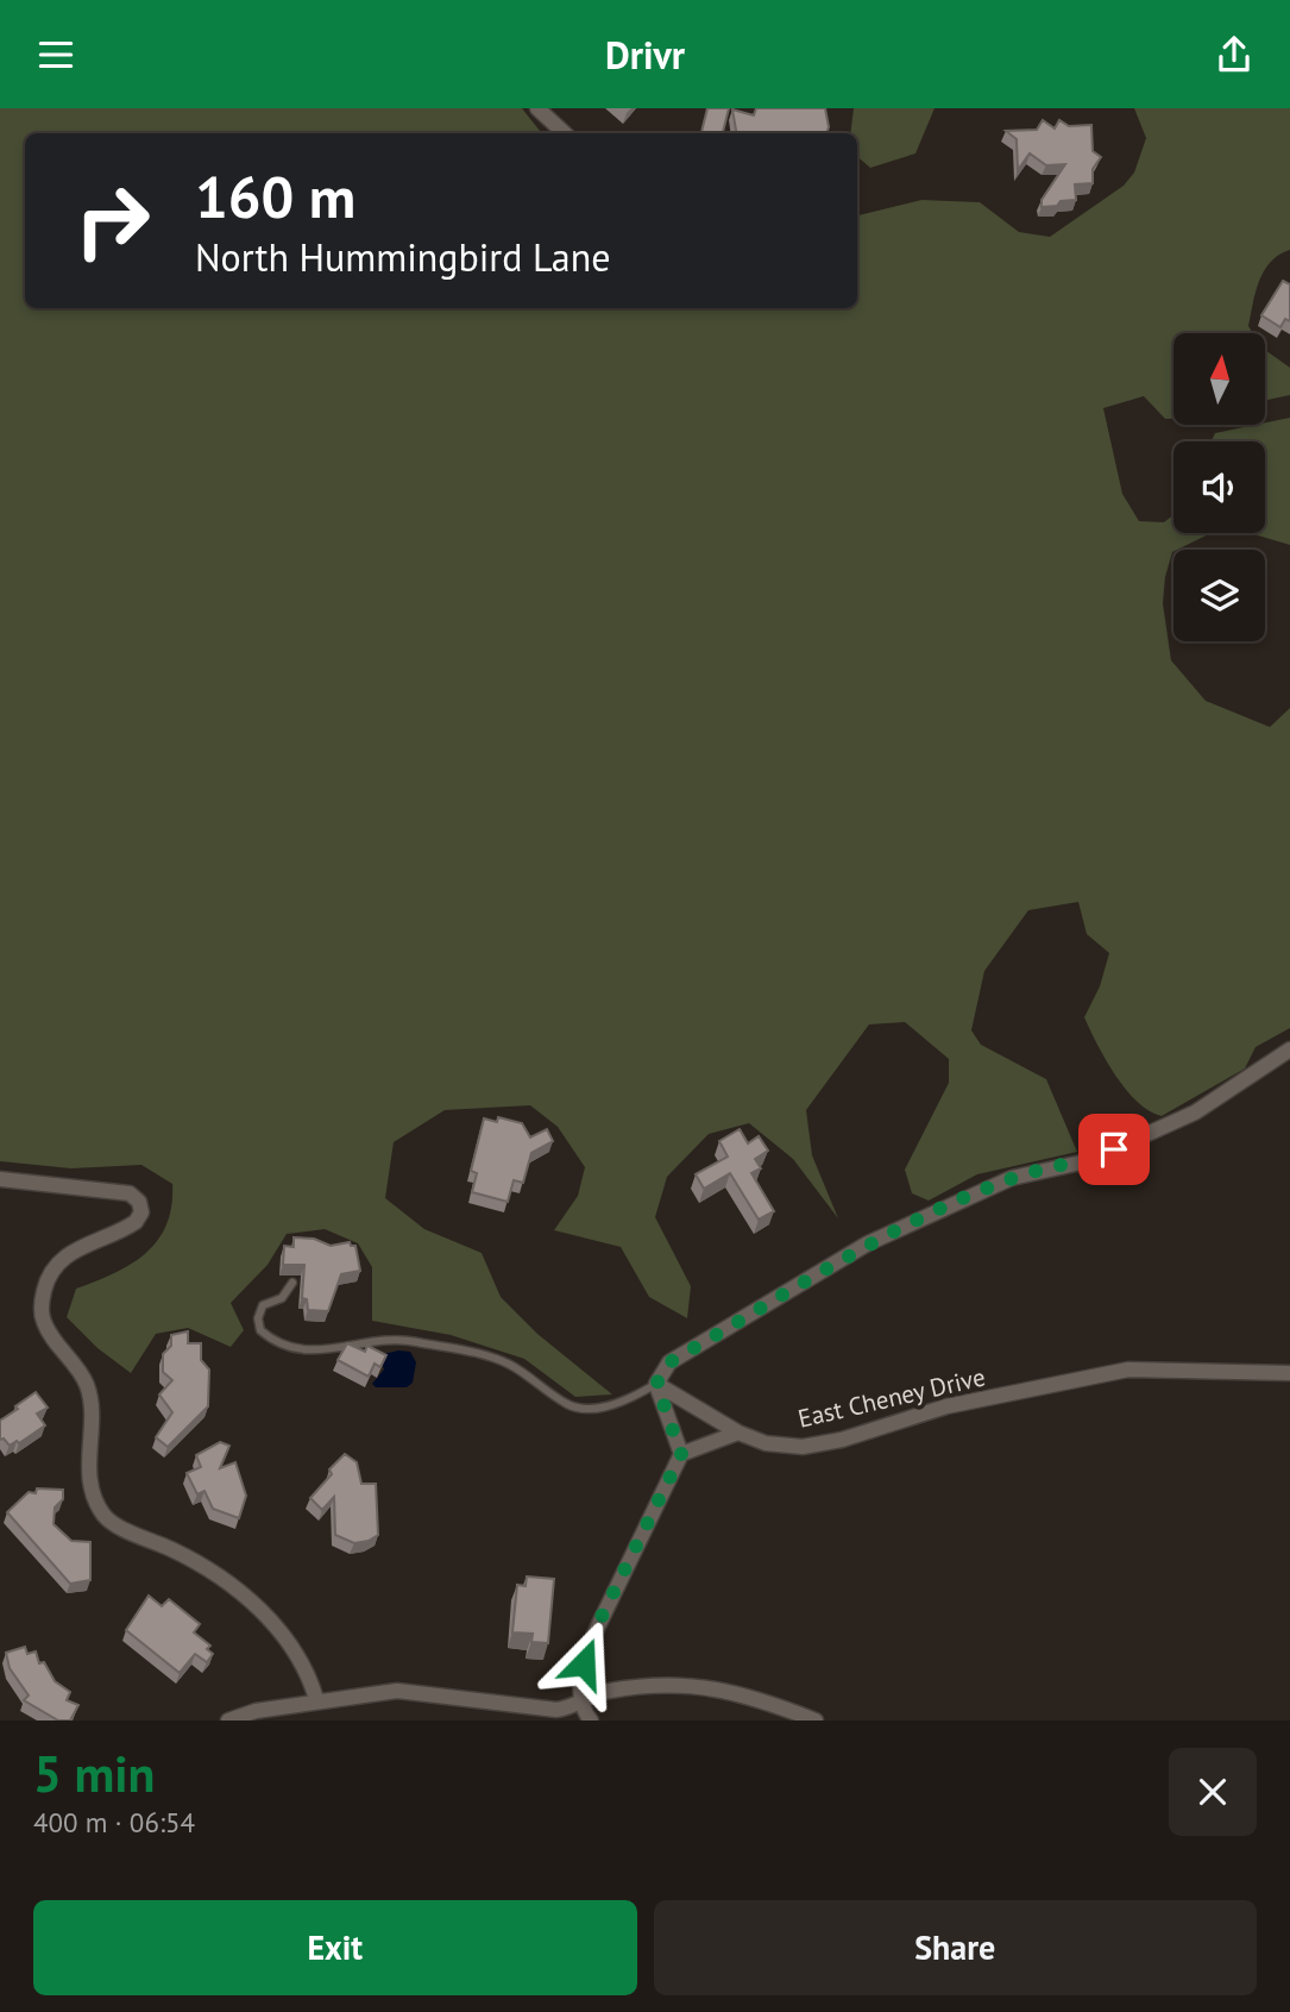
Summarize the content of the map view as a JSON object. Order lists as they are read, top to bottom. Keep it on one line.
{"streets":{"street":["East Cheney Drive"]},"north":"top","page":{"header":"Drivr","turn":["160 m","North Hummingbird Lane"],"heading":["5 min","400 m · 06:54"],"buttons":["Exit","Share"]}}
